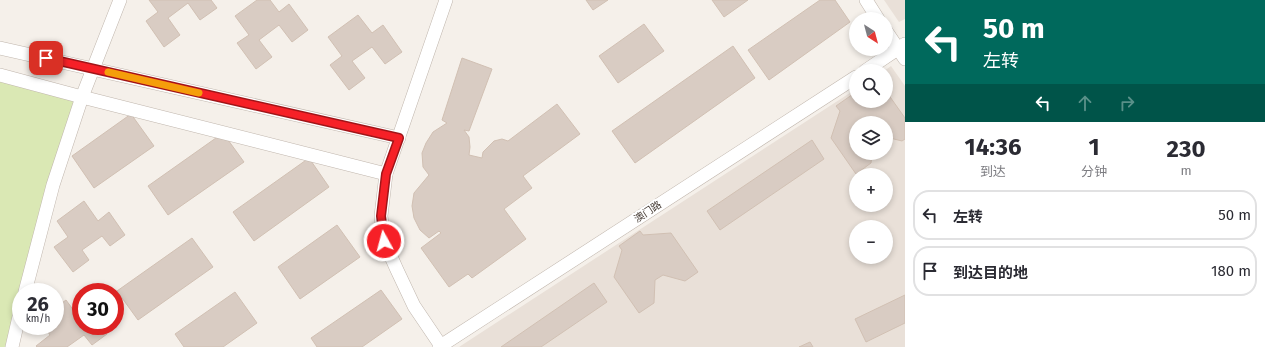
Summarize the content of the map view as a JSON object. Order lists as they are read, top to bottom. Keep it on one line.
{"streets":{"street":["澳门路"]},"north":"bottom right","page":{"turn":["50 m","左转"],"map_buttons":["+","−"],"eta":["14:36","到达","1","分钟","230","m"],"list":[{"name":"左转","value":"50 m"},{"name":"到达目的地","value":"180 m"}],"speed":"26 km/h","limit":"30"}}
